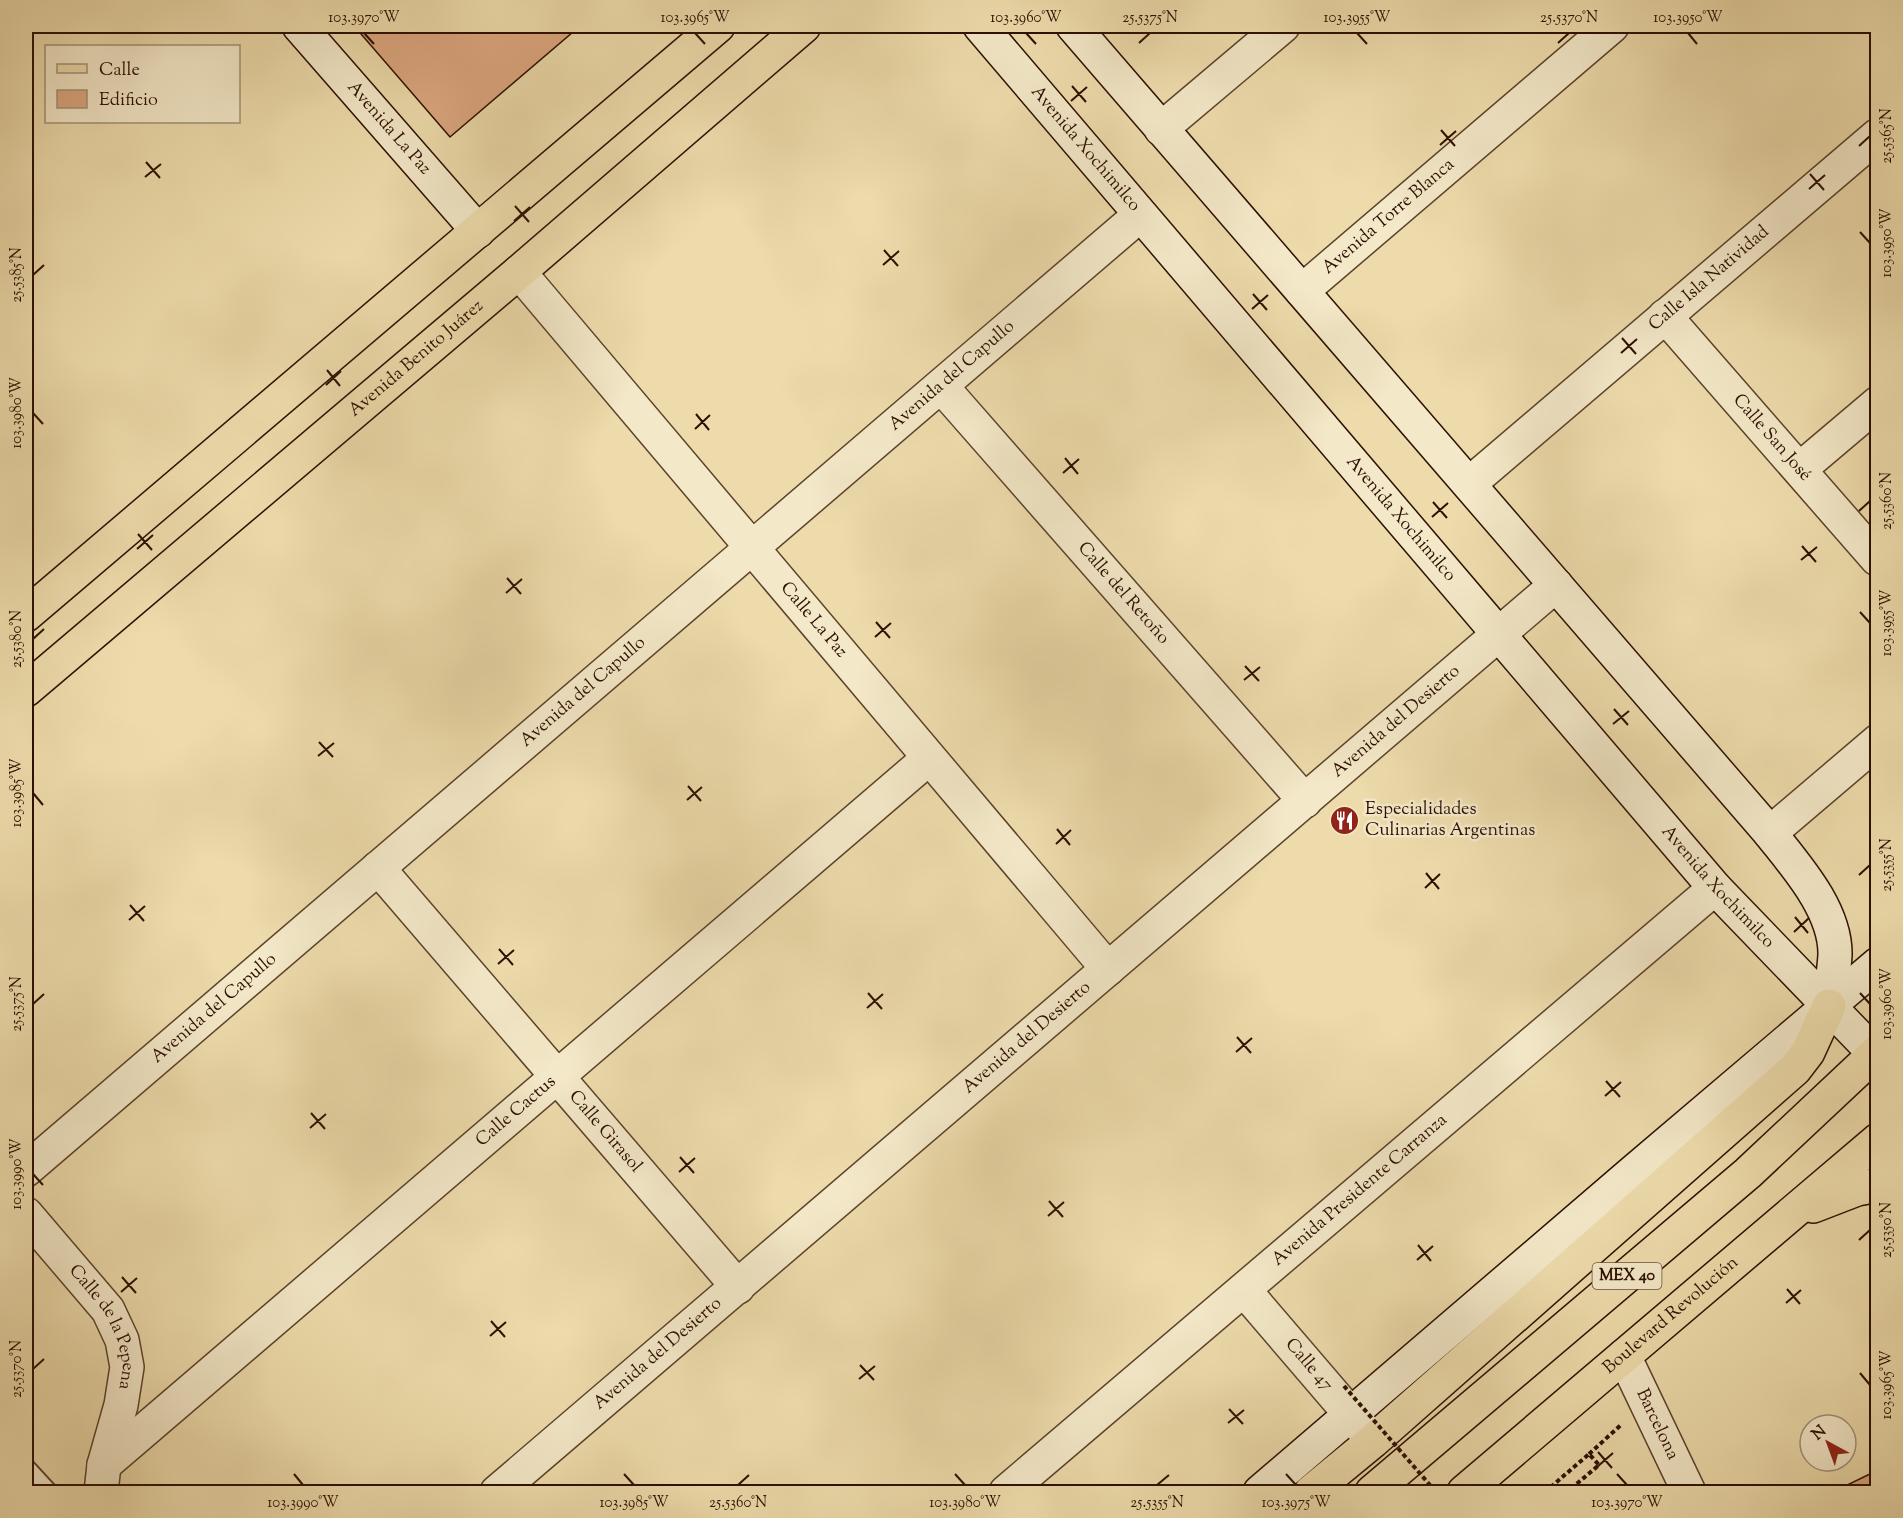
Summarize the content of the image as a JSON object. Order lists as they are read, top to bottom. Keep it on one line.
{"streets":{"main road":["Avenida Benito Juárez","MEX 40","Boulevard Revolución"],"street":["Avenida La Paz","Avenida Xochimilco","Avenida Torre Blanca","Calle Isla Natividad","Avenida del Capullo","Calle San José","Calle del Retoño","Calle La Paz","Avenida del Desierto","Calle Cactus","Calle Girasol","Avenida Presidente Carranza","Calle de la Pepena","Calle 47","Barcelona"]},"crossings":[["Avenida Xochimilco","Avenida del Capullo"],["Avenida Xochimilco","Avenida del Desierto"],["Avenida Xochimilco","Avenida Presidente Carranza"],["Avenida Xochimilco","MEX 40"],["Calle Isla Natividad","Calle San José"],["Avenida Benito Juárez","Calle La Paz"],["Avenida del Capullo","Calle del Retoño"],["Avenida del Capullo","Calle La Paz"],["Avenida del Capullo","Calle Girasol"],["Calle del Retoño","Avenida del Desierto"],["Calle La Paz","Avenida del Desierto"],["Calle La Paz","Calle Cactus"],["Avenida del Desierto","Calle Girasol"],["Calle Cactus","Calle Girasol"],["Calle Cactus","Calle de la Pepena"],["Avenida Presidente Carranza","Calle 47"],["Boulevard Revolución","Barcelona"]],"places":{"restaurant":["Especialidades Culinarias Argentinas"]},"legend":["Calle","Edificio"],"north":"top left","coordinates":["103.3970°W","103.3965°W","103.3960°W","25.5375°N","103.3955°W","25.5370°N","103.3950°W","25.5365°N","25.5385°N","103.3980°W","25.5360°N","25.5380°N","103.3985°W","25.5355°N","103.3990°W","25.5350°N","103.3975°W"]}
